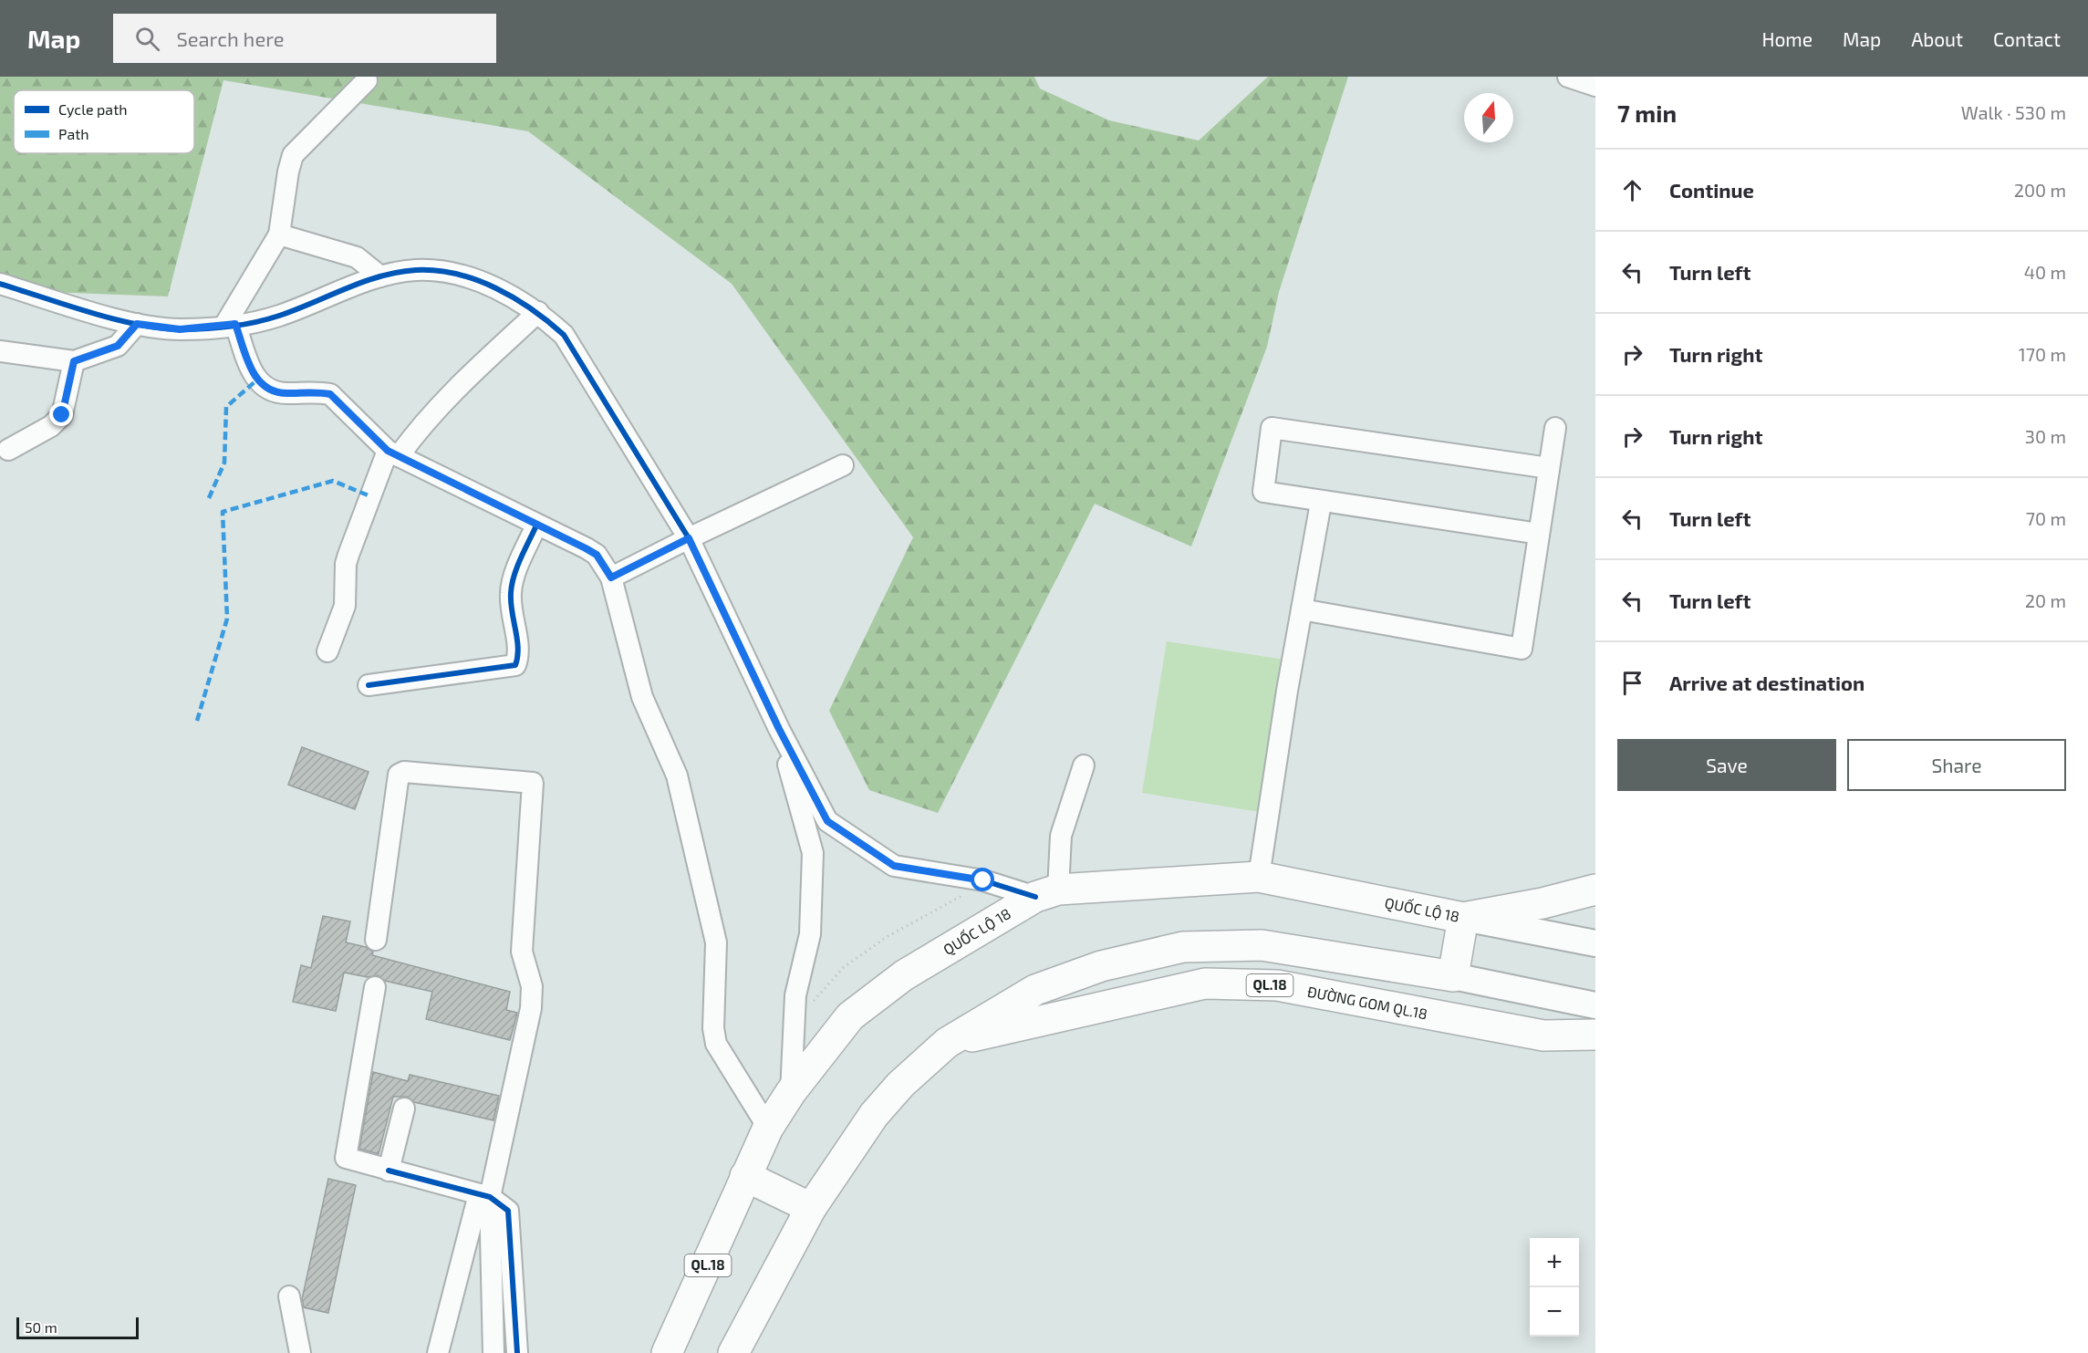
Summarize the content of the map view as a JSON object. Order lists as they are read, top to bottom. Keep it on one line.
{"streets":{"highway":["QUỐC LỘ 18","QL.18","ĐƯỜNG GOM QL.18"]},"crossings":[["QL.18","ĐƯỜNG GOM QL.18"]],"legend":["Cycle path","Path"],"scale_bar":"50 m","north":"top","page":{"header":"Map","search":"Search here","nav":["Home","Map","About","Contact"],"heading":["7 min","Walk · 530 m"],"list":[["Continue","200 m"],["Turn left","40 m"],["Turn right","170 m"],["Turn right","30 m"],["Turn left","70 m"],["Turn left","20 m"],"Arrive at destination"],"buttons":["Save","Share"],"map_buttons":["+","−"],"scale":"50 m"}}
